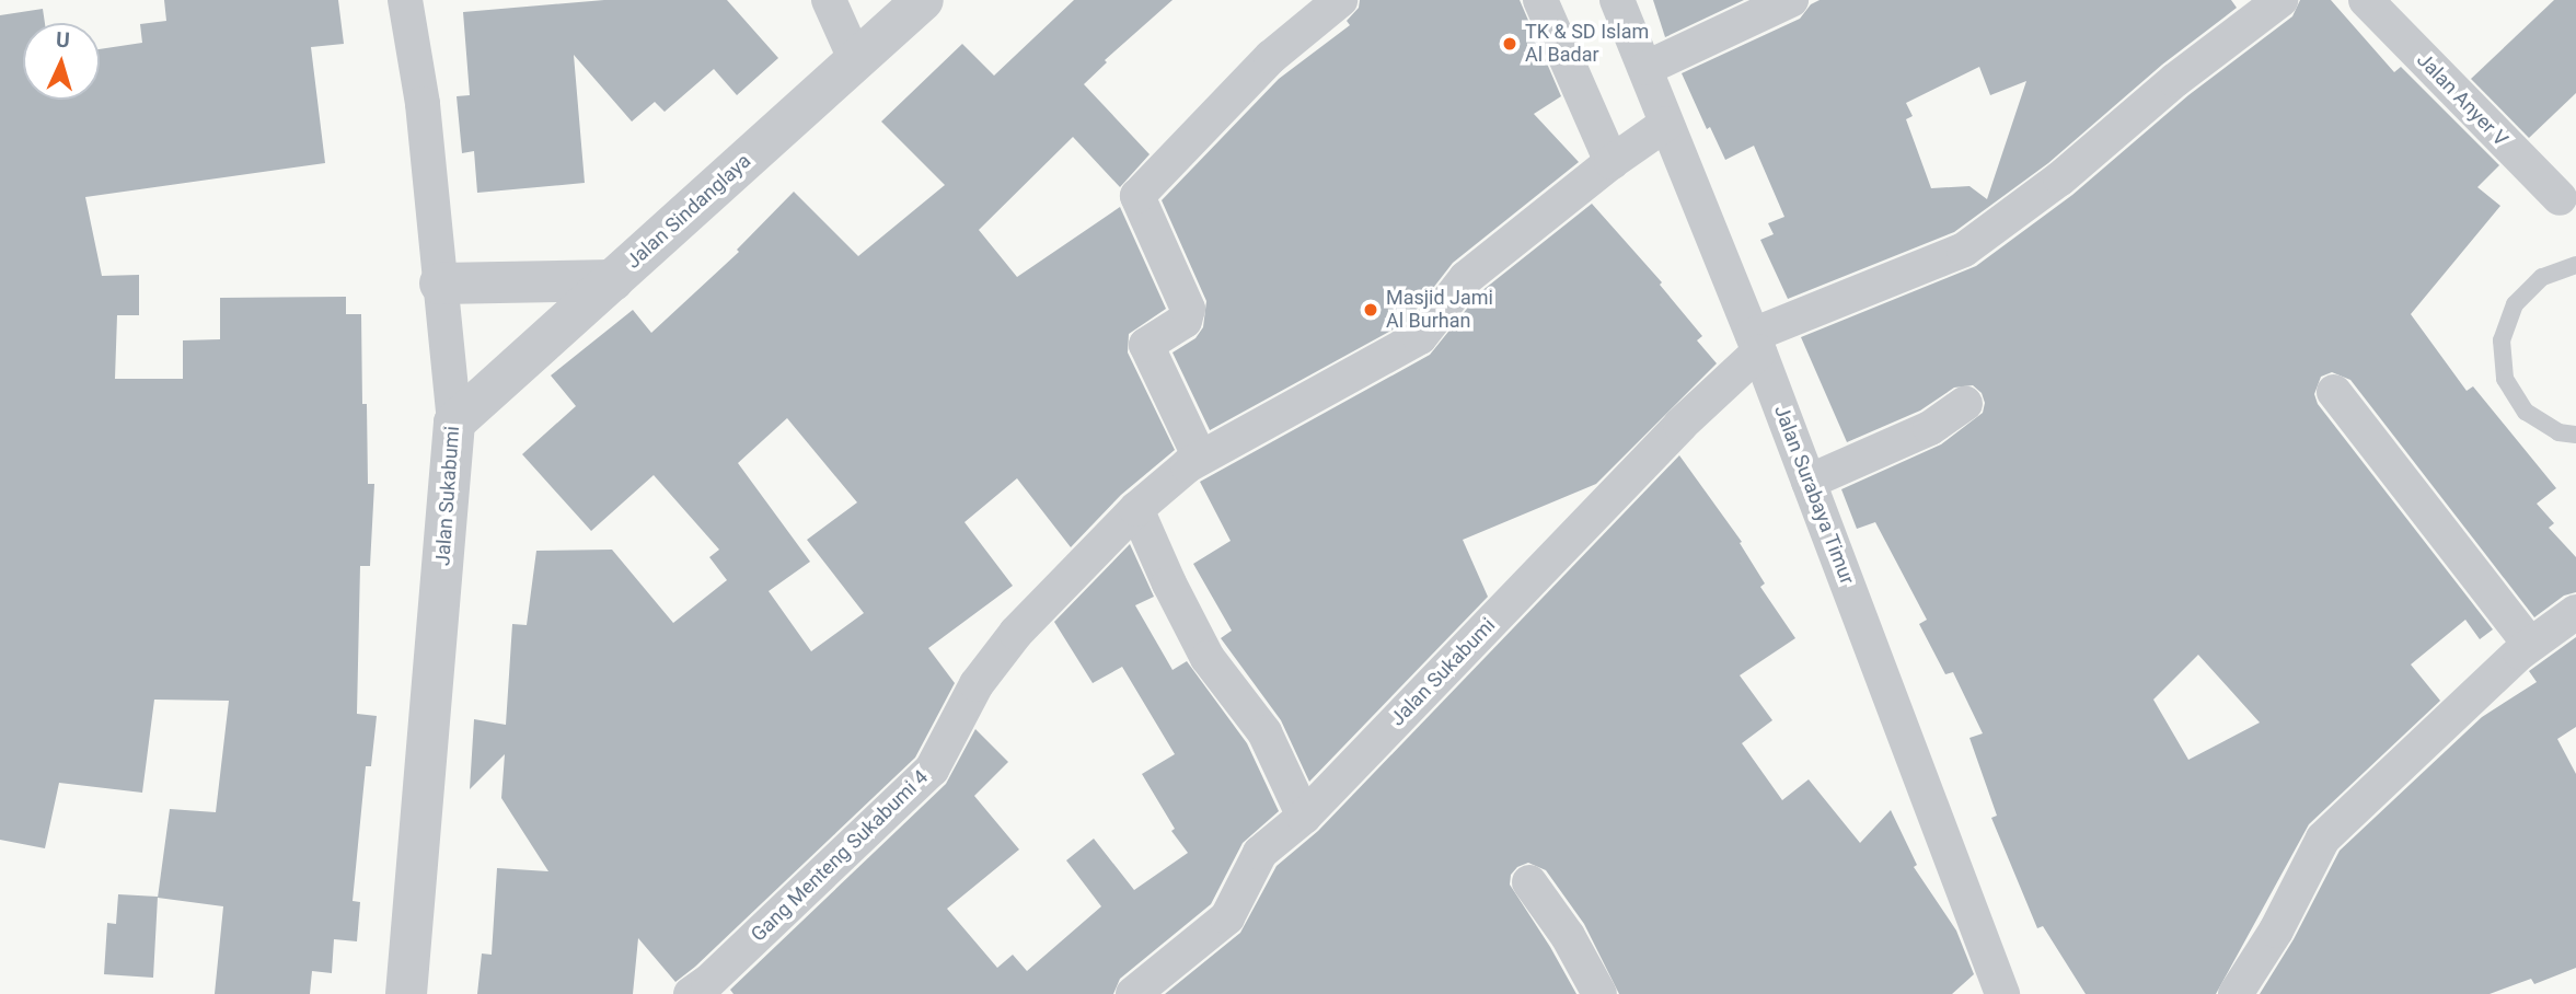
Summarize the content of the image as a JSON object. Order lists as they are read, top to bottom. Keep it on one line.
{"streets":{"street":["Jalan Anyer V","Jalan Sindanglaya","Jalan Surabaya Timur","Jalan Sukabumi","Gang Menteng Sukabumi 4"]},"crossings":[["Jalan Sindanglaya","Jalan Sukabumi"],["Jalan Surabaya Timur","Jalan Sukabumi"],["Jalan Surabaya Timur","Gang Menteng Sukabumi 4"]],"places":["TK & SD Islam Al Badar","Masjid Jami Al Burhan"],"north":"top"}
